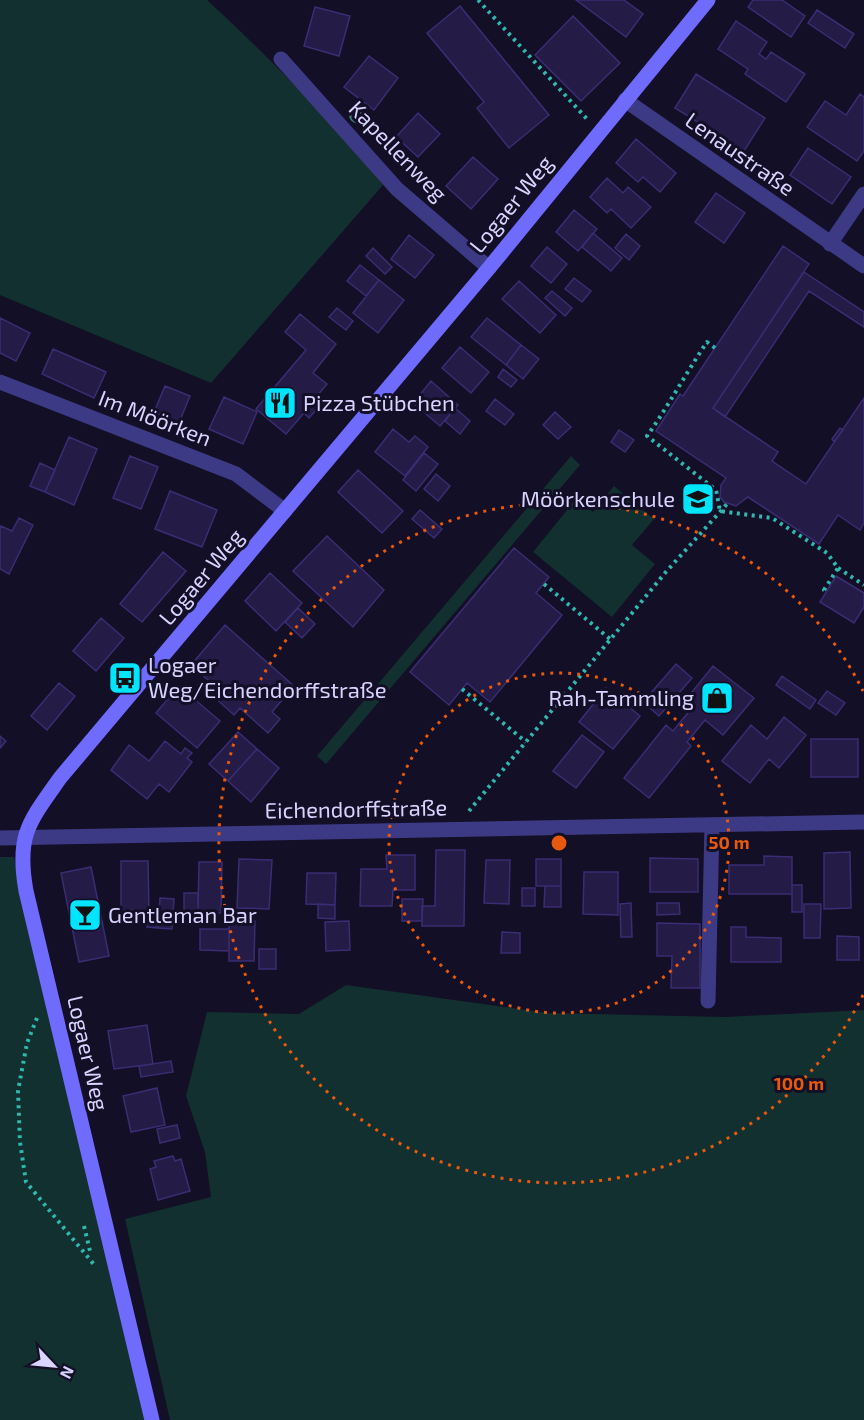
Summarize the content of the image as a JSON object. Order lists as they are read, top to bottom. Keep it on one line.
{"streets":{"street":["Kapellenweg","Lenaustraße","Logaer Weg","Im Möörken","Eichendorffstraße"]},"crossings":[["Kapellenweg","Logaer Weg"],["Lenaustraße","Logaer Weg"],["Logaer Weg","Im Möörken"],["Logaer Weg","Eichendorffstraße"]],"places":{"restaurant":["Pizza Stübchen"],"school or university":["Möörkenschule"],"bus stop":["Logaer Weg/Eichendorffstraße"],"shop":["Rah-Tammling"],"bar":["Gentleman Bar"]},"north":"bottom right","rings":["50 m","100 m"]}
